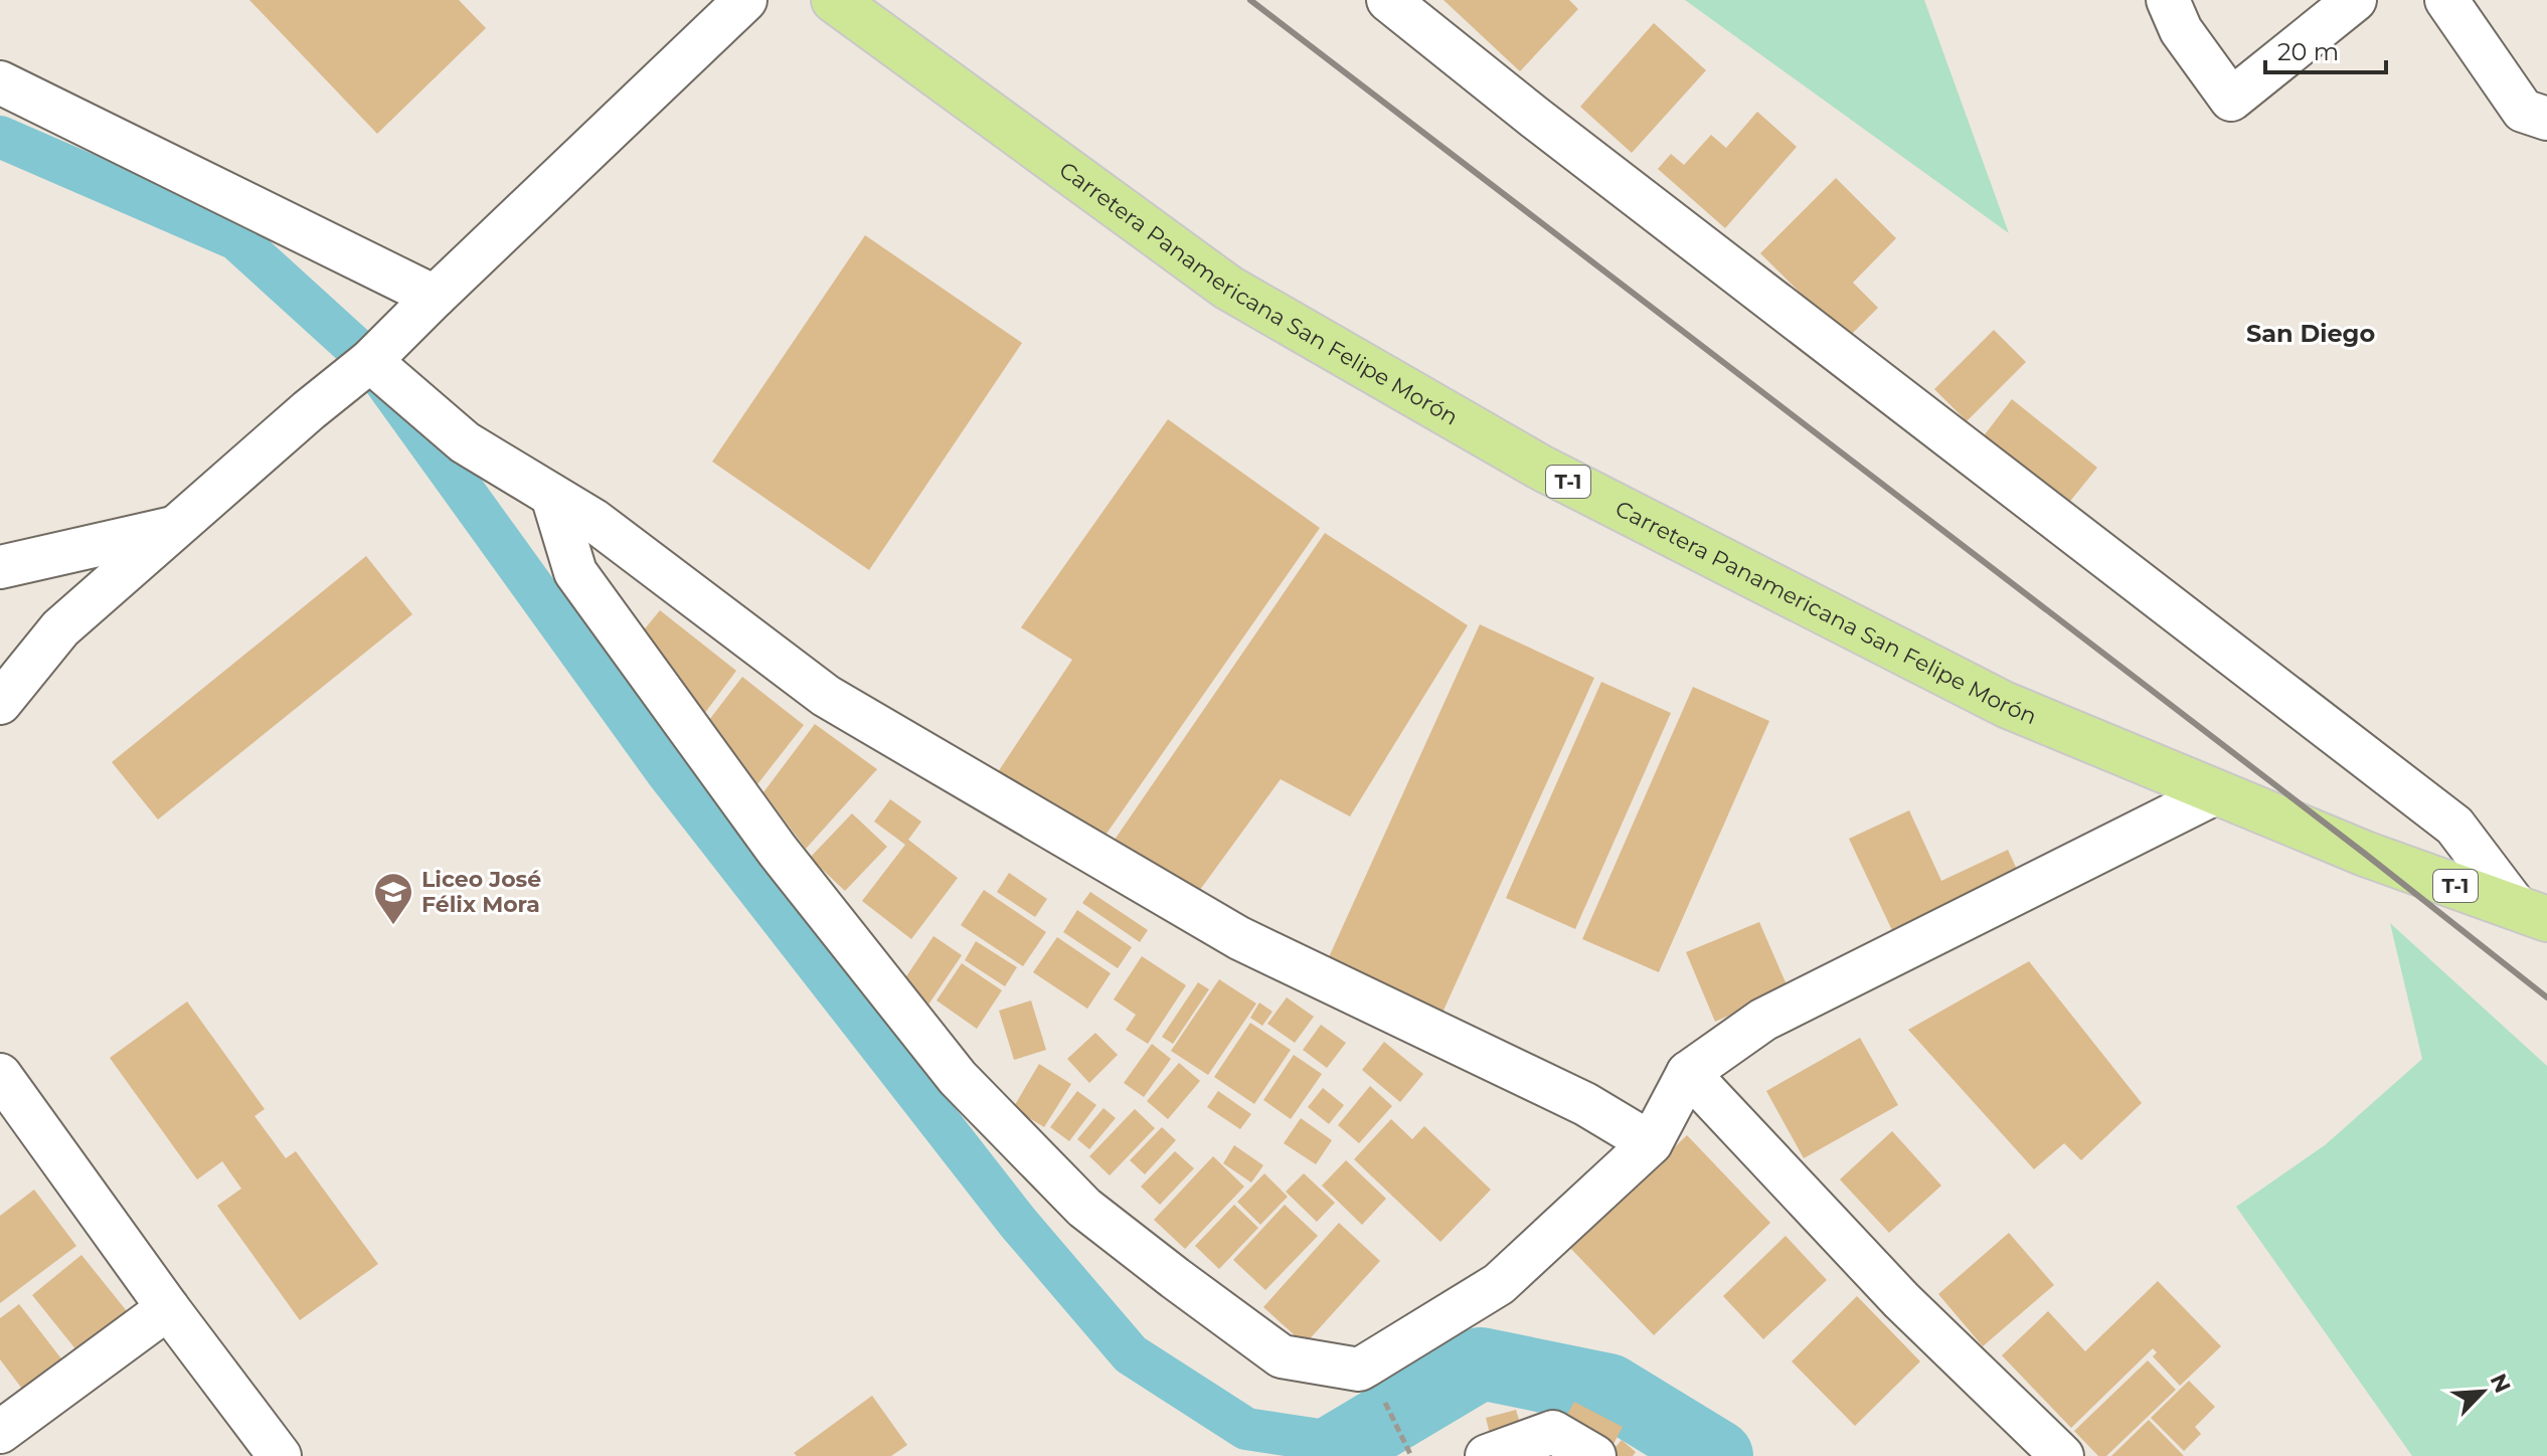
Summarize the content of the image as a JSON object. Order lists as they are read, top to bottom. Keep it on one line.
{"streets":{"main road":["Carretera Panamericana San Felipe Morón","T-1"]},"districts":["San Diego"],"places":{"school or university":["Liceo José Félix Mora"]},"scale_bar":"20 m","north":"top right"}
